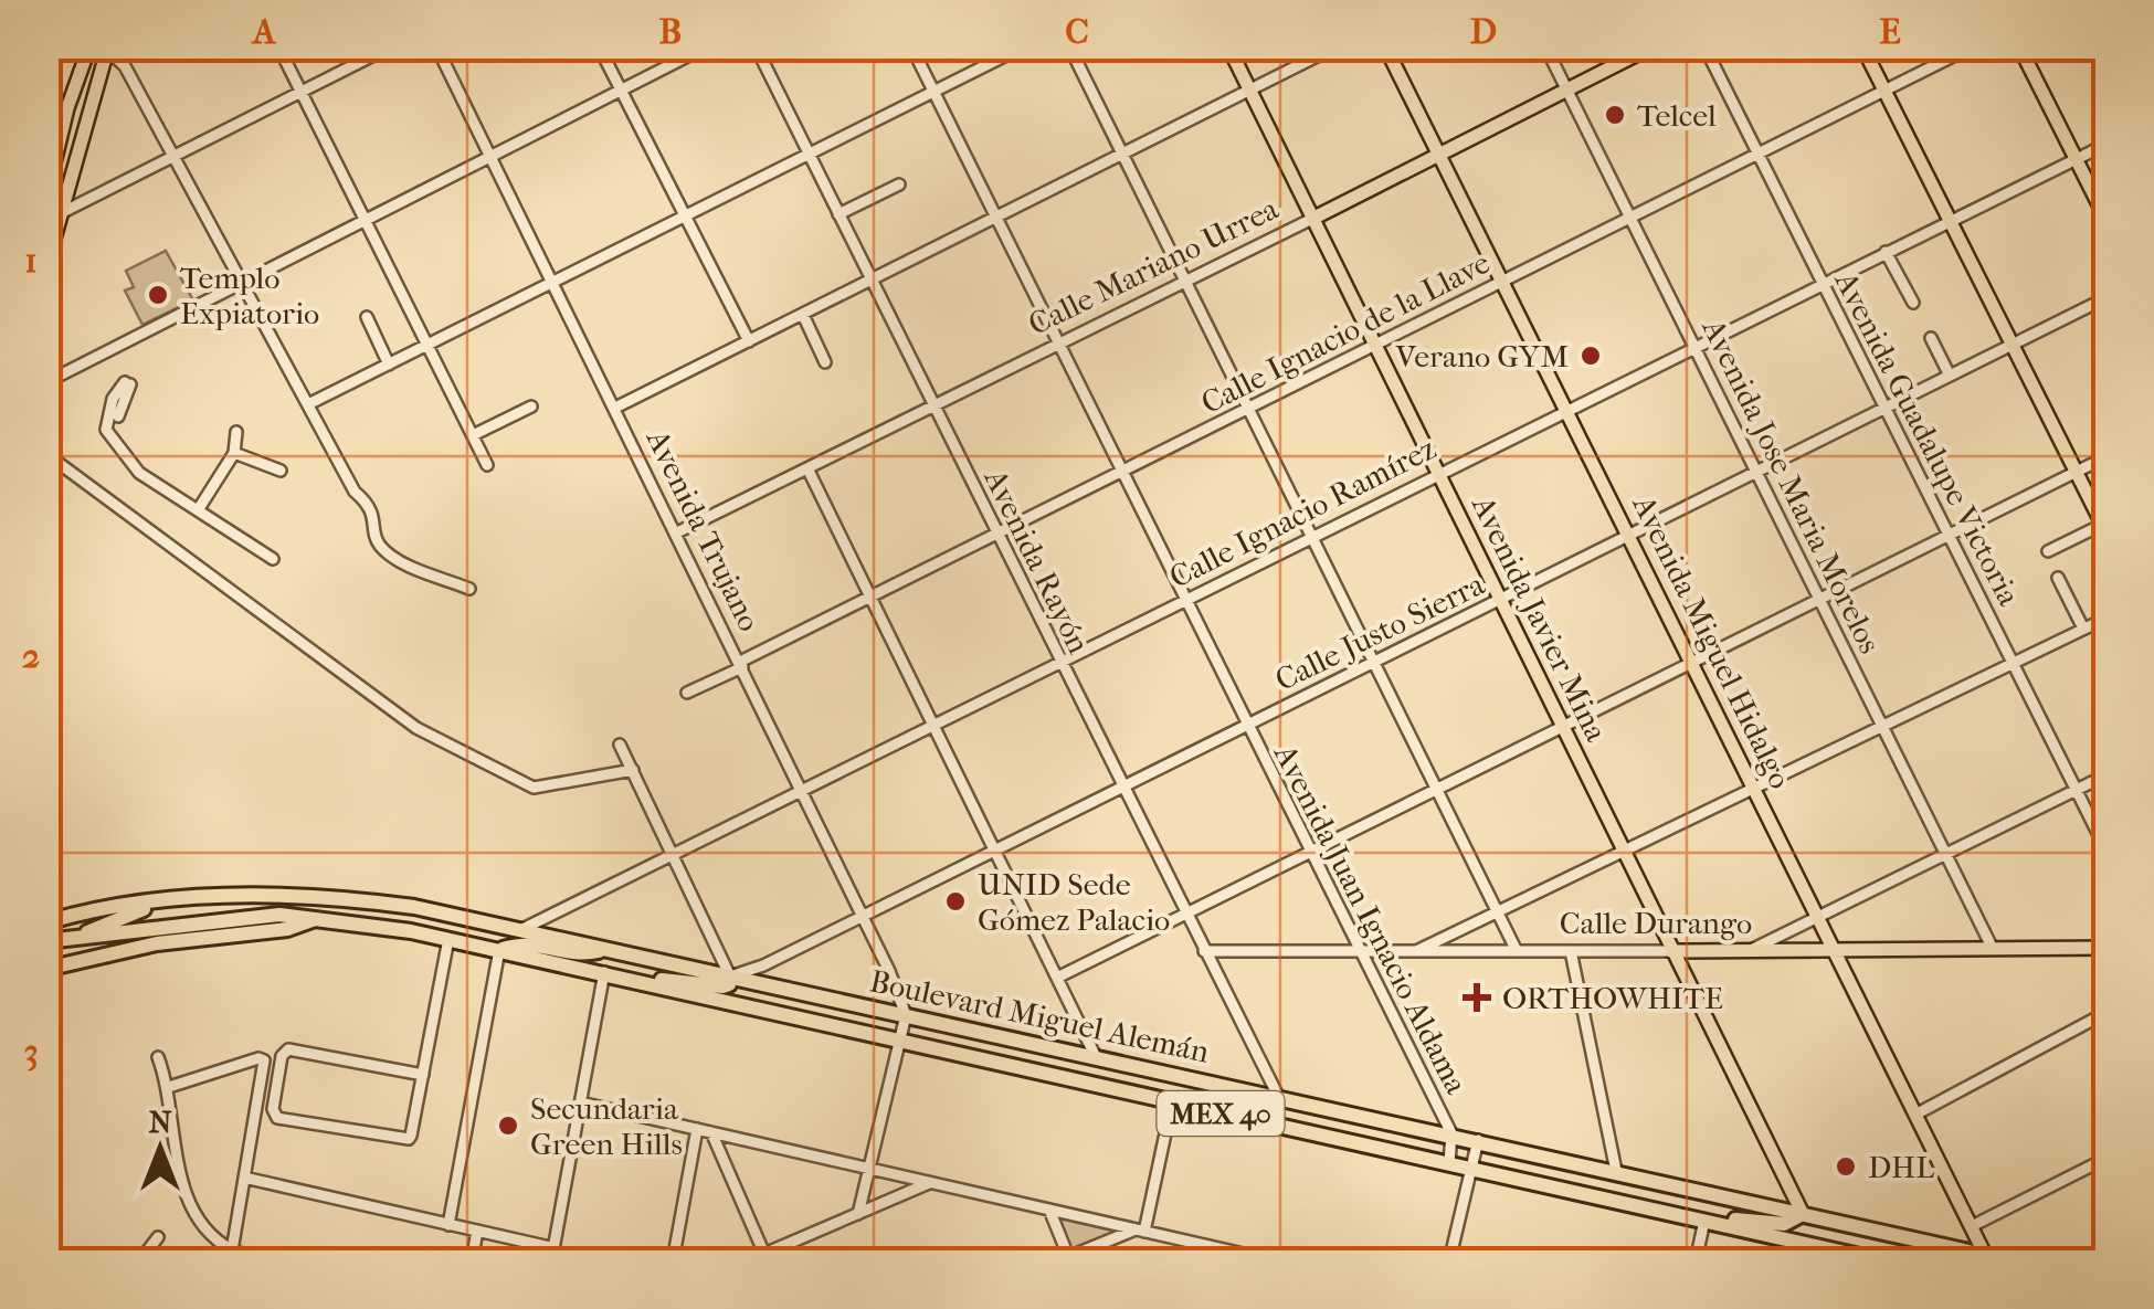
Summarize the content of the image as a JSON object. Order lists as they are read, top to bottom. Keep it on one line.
{"streets":{"highway":["Boulevard Miguel Alemán","MEX 40"],"main road":["Calle Mariano Urrea","Avenida Javier Mina","Avenida Miguel Hidalgo","Calle Durango"],"street":["Calle Ignacio de la Llave","Avenida Guadalupe Victoria","Avenida Jose Maria Morelos","Calle Ignacio Ramírez","Avenida Trujano","Avenida Rayón","Calle Justo Sierra","Avenida Juan Ignacio Aldama"]},"crossings":[["Calle Mariano Urrea","Avenida Jose Maria Morelos"],["Calle Mariano Urrea","Avenida Trujano"],["Calle Mariano Urrea","Avenida Rayón"],["Calle Mariano Urrea","Avenida Javier Mina"],["Calle Mariano Urrea","Avenida Miguel Hidalgo"],["Calle Mariano Urrea","Avenida Juan Ignacio Aldama"],["Calle Ignacio de la Llave","Avenida Guadalupe Victoria"],["Calle Ignacio de la Llave","Avenida Jose Maria Morelos"],["Calle Ignacio de la Llave","Avenida Trujano"],["Calle Ignacio de la Llave","Avenida Rayón"],["Calle Ignacio de la Llave","Avenida Javier Mina"],["Calle Ignacio de la Llave","Avenida Miguel Hidalgo"],["Calle Ignacio de la Llave","Avenida Juan Ignacio Aldama"],["Avenida Guadalupe Victoria","Calle Ignacio Ramírez"],["Avenida Guadalupe Victoria","Calle Justo Sierra"],["Avenida Jose Maria Morelos","Calle Ignacio Ramírez"],["Avenida Jose Maria Morelos","Calle Justo Sierra"],["Avenida Jose Maria Morelos","Calle Durango"],["Calle Ignacio Ramírez","Avenida Trujano"],["Calle Ignacio Ramírez","Avenida Rayón"],["Calle Ignacio Ramírez","Avenida Javier Mina"],["Calle Ignacio Ramírez","Avenida Miguel Hidalgo"],["Calle Ignacio Ramírez","Avenida Juan Ignacio Aldama"],["Calle Ignacio Ramírez","Boulevard Miguel Alemán"],["Avenida Trujano","Calle Justo Sierra"],["Avenida Trujano","Boulevard Miguel Alemán"],["Avenida Rayón","Calle Justo Sierra"],["Avenida Rayón","Calle Durango"],["Avenida Rayón","Boulevard Miguel Alemán"],["Avenida Javier Mina","Calle Justo Sierra"],["Avenida Javier Mina","Calle Durango"],["Avenida Javier Mina","Boulevard Miguel Alemán"],["Calle Justo Sierra","Avenida Miguel Hidalgo"],["Calle Justo Sierra","Avenida Juan Ignacio Aldama"],["Calle Justo Sierra","Boulevard Miguel Alemán"],["Avenida Miguel Hidalgo","Calle Durango"],["Avenida Miguel Hidalgo","Boulevard Miguel Alemán"],["Avenida Juan Ignacio Aldama","Calle Durango"],["Avenida Juan Ignacio Aldama","Boulevard Miguel Alemán"]],"places":{"other":["Telcel","Templo Expiatorio","Verano GYM","UNID Sede Gómez Palacio","Secundaria Green Hills","DHL"],"health":["ORTHOWHITE"]},"north":"top","grid":{"columns":["A","B","C","D","E"],"rows":["1","2","3"]}}
